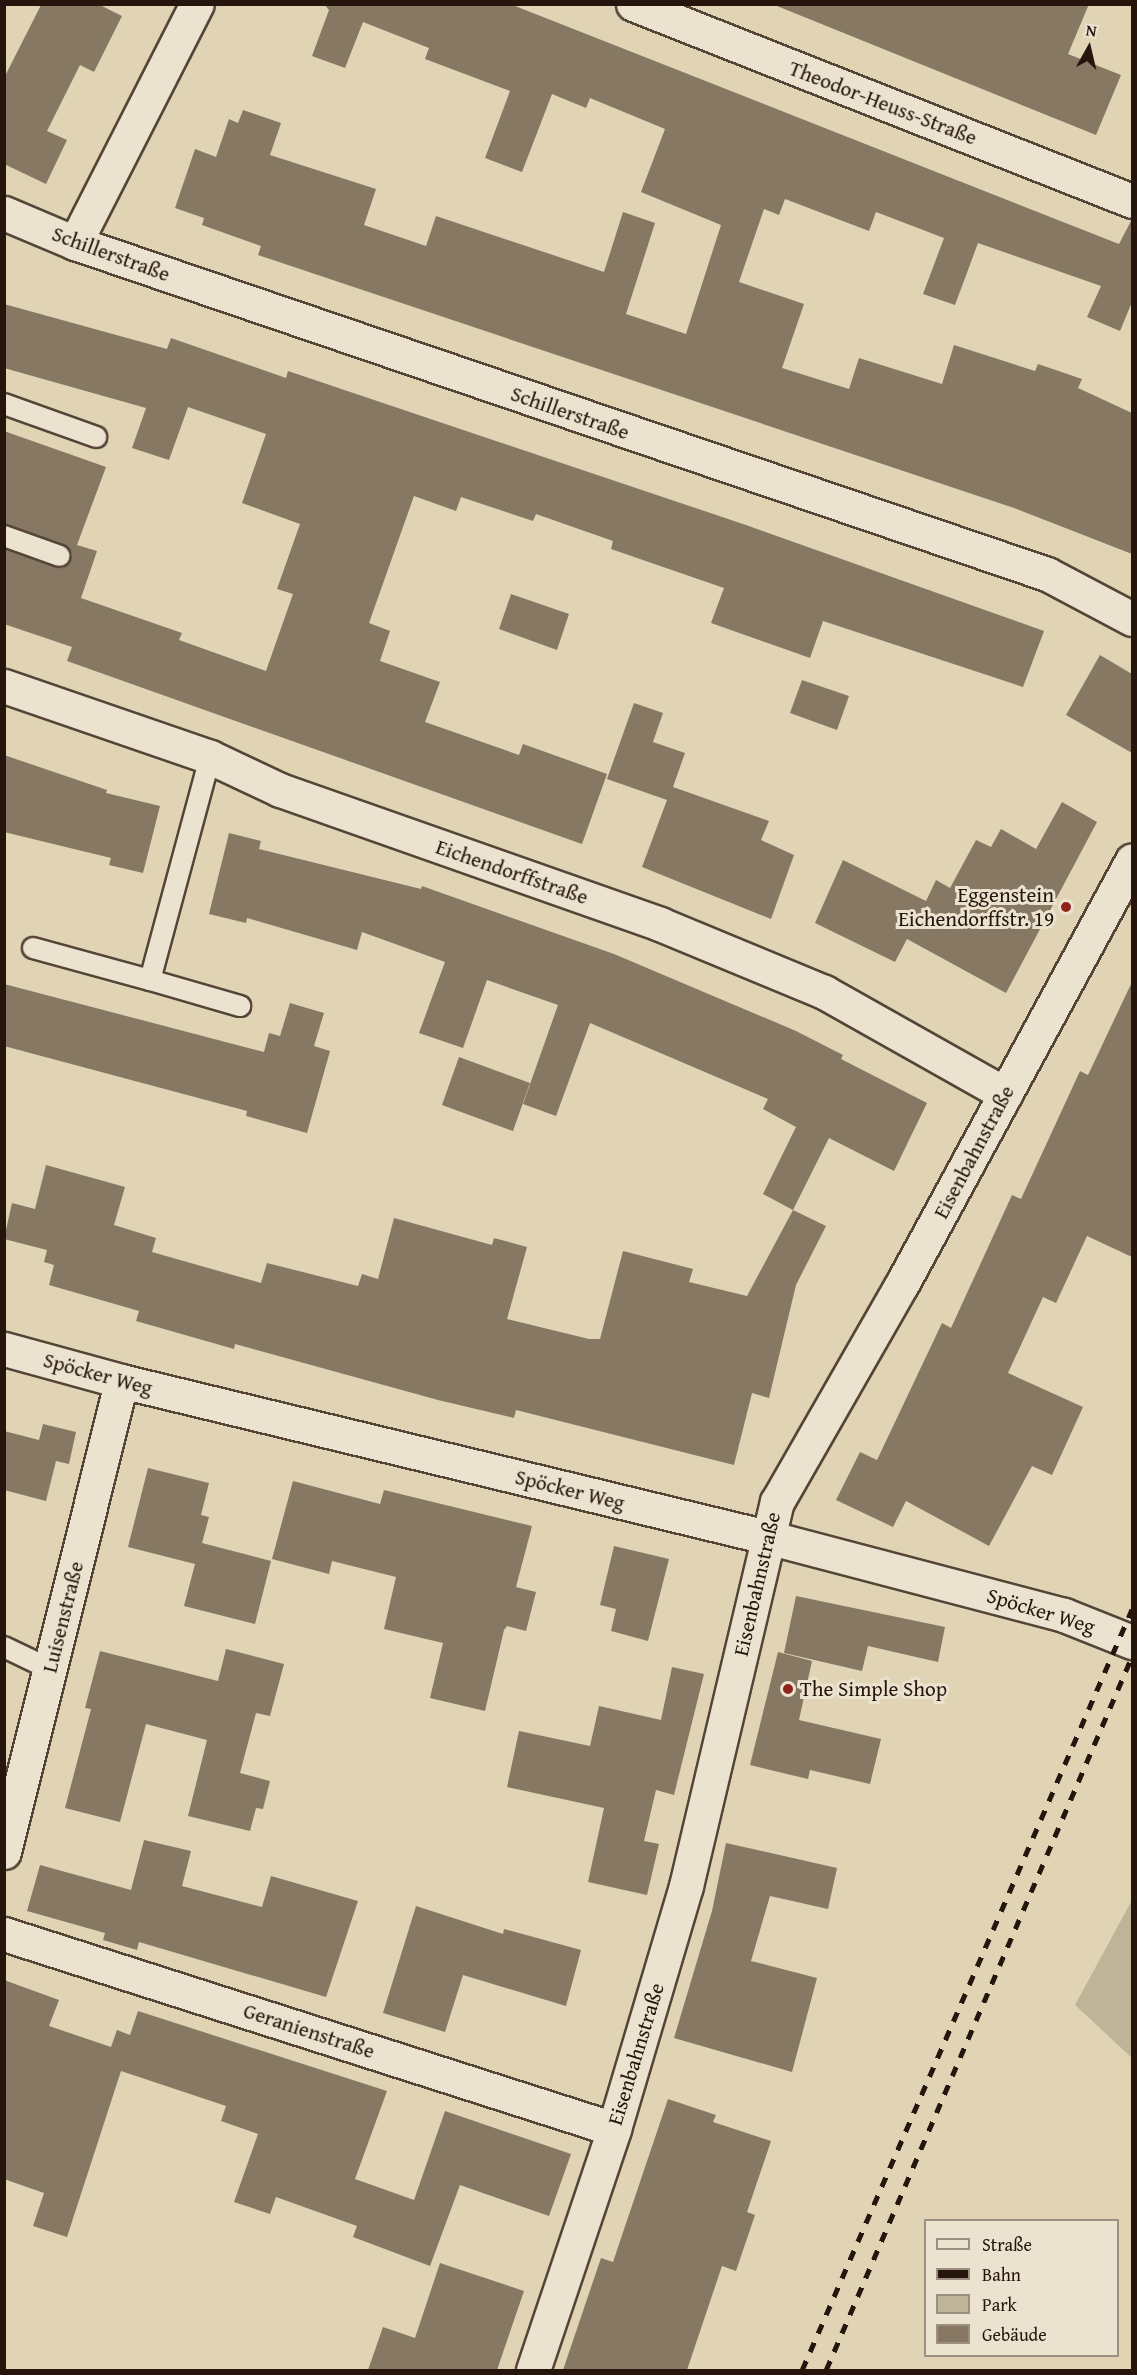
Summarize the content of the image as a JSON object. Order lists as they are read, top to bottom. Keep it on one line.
{"streets":{"street":["Theodor-Heuss-Straße","Schillerstraße","Eichendorffstraße","Eisenbahnstraße","Spöcker Weg","Luisenstraße","Geranienstraße"]},"crossings":[["Eichendorffstraße","Eisenbahnstraße"],["Eisenbahnstraße","Spöcker Weg"],["Eisenbahnstraße","Geranienstraße"],["Spöcker Weg","Luisenstraße"]],"places":["Eggenstein Eichendorffstr. 19","The Simple Shop"],"legend":["Straße","Bahn","Park","Gebäude"],"north":"top"}
